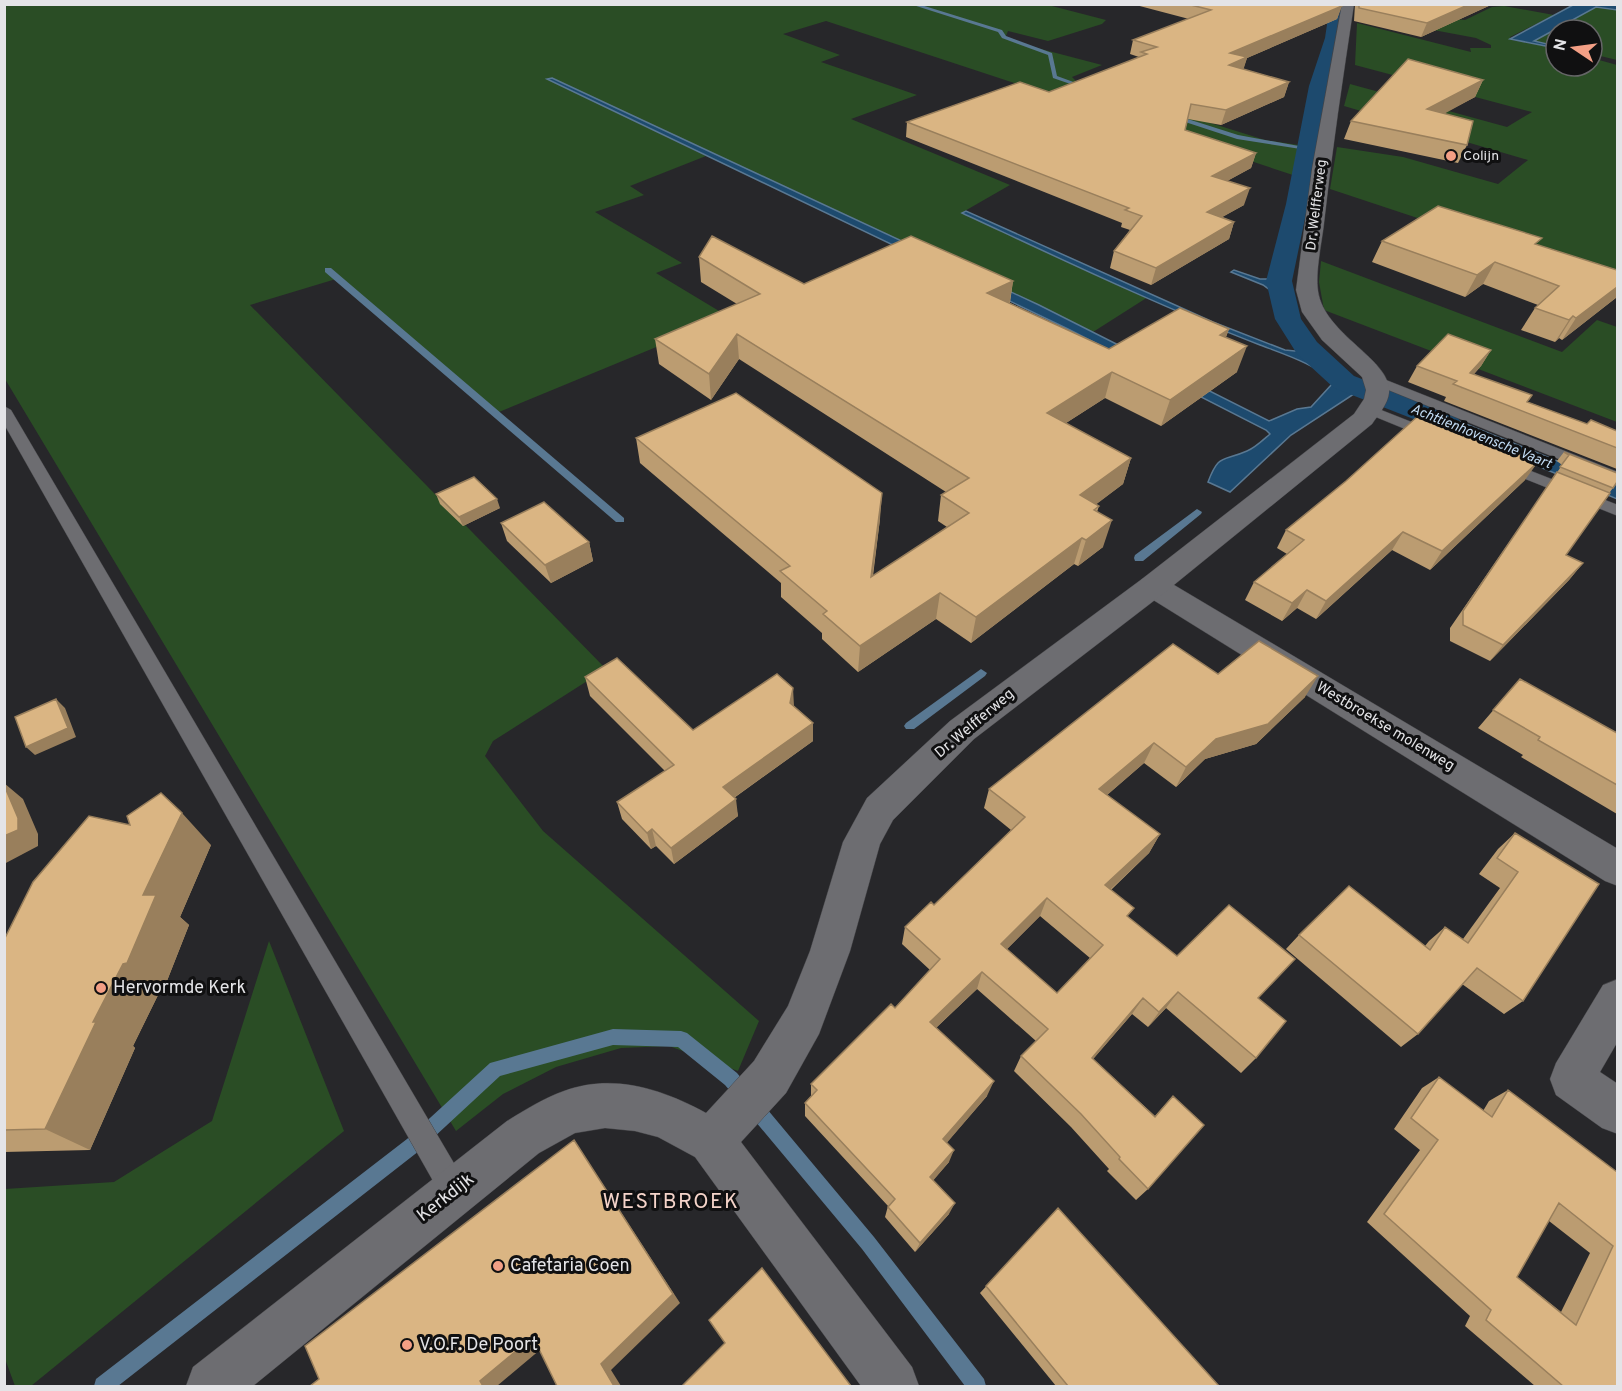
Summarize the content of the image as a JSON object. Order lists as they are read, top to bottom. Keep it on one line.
{"streets":{"street":["Dr. Welfferweg","Westbroekse molenweg","Kerkdijk"]},"crossings":[["Dr. Welfferweg","Westbroekse molenweg"],["Dr. Welfferweg","Kerkdijk"]],"districts":["WESTBROEK"],"water":["Achttienhovensche Vaart"],"places":["Colijn","Hervormde Kerk","Cafetaria Coen","V.O.F. De Poort"],"north":"left"}
